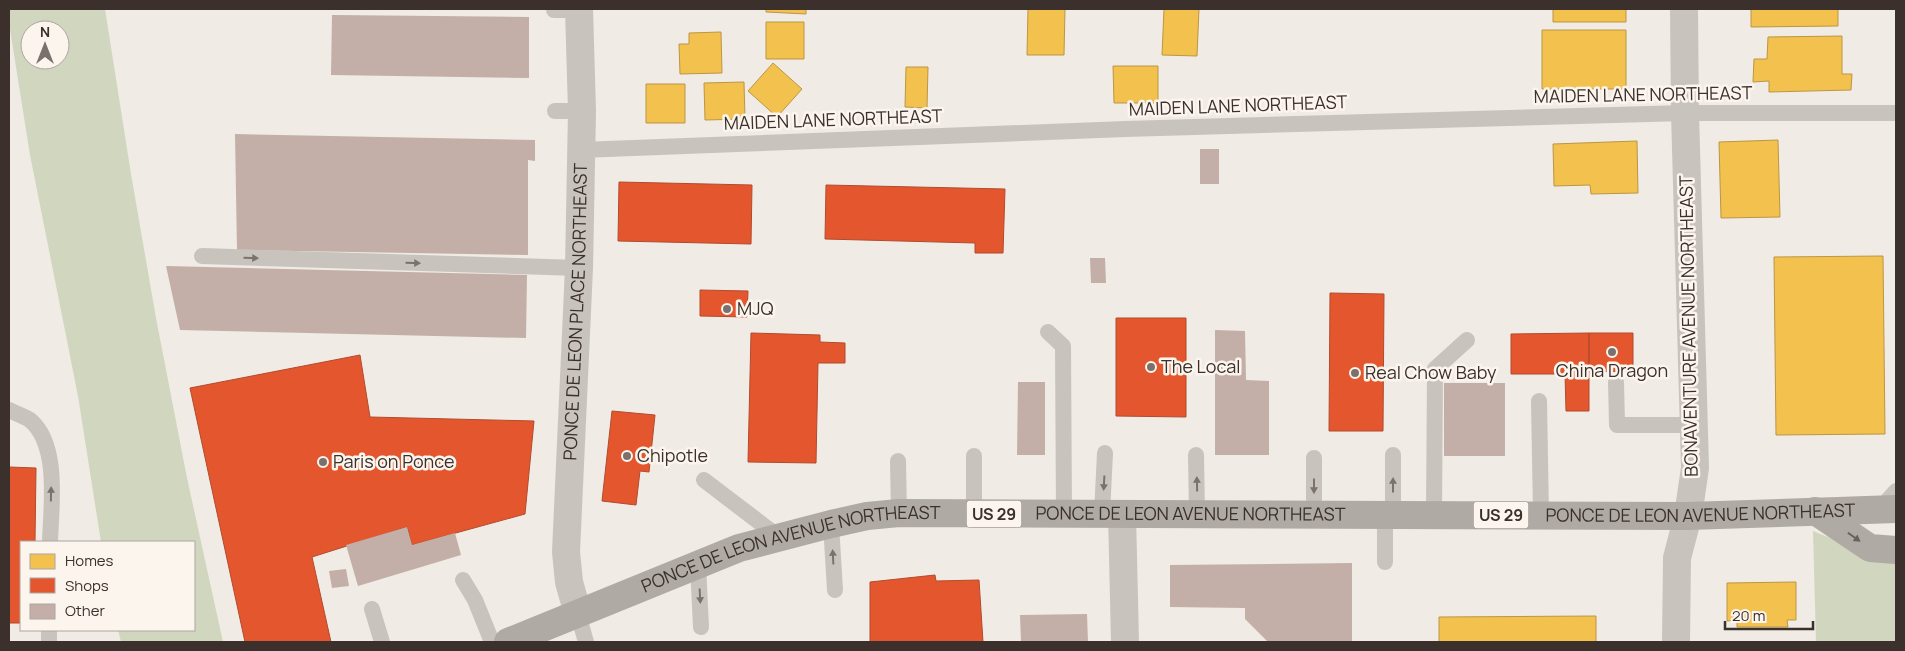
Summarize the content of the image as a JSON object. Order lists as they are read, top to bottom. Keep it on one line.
{"streets":{"highway":["PONCE DE LEON AVENUE NORTHEAST","US 29"],"street":["PONCE DE LEON PLACE NORTHEAST","BONAVENTURE AVENUE NORTHEAST"],"lane":["MAIDEN LANE NORTHEAST"]},"crossings":[["MAIDEN LANE NORTHEAST","PONCE DE LEON PLACE NORTHEAST"],["MAIDEN LANE NORTHEAST","BONAVENTURE AVENUE NORTHEAST"],["PONCE DE LEON PLACE NORTHEAST","PONCE DE LEON AVENUE NORTHEAST"],["BONAVENTURE AVENUE NORTHEAST","PONCE DE LEON AVENUE NORTHEAST"]],"places":["MJQ","China Dragon","The Local","Real Chow Baby","Chipotle","Paris on Ponce"],"legend":["Homes","Shops","Other"],"scale_bar":"20 m","north":"top"}
